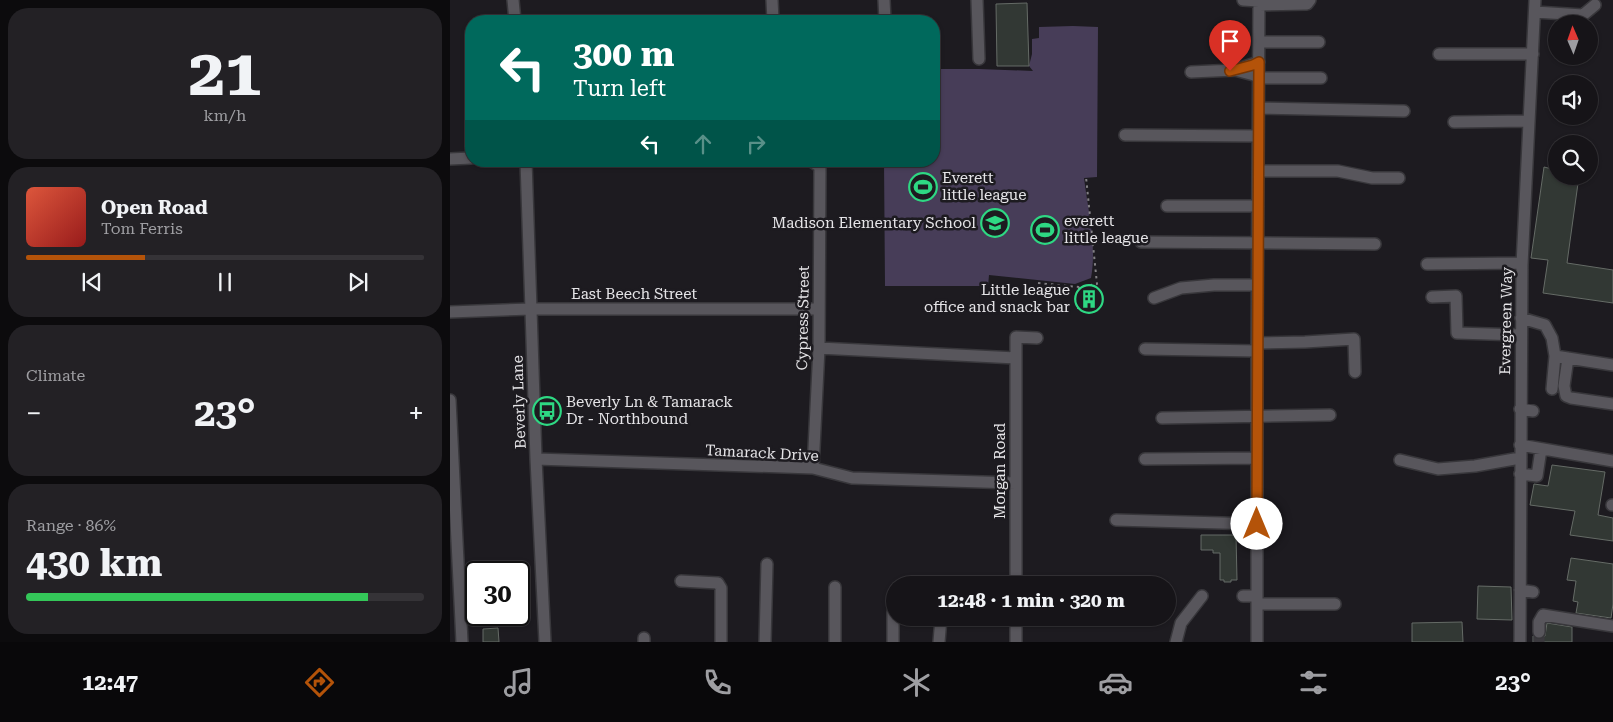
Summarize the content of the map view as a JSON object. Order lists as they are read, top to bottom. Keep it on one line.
{"streets":{"street":["East Beech Street","Cypress Street","Evergreen Way","Beverly Lane","Tamarack Drive","Morgan Road"]},"crossings":[["East Beech Street","Cypress Street"],["East Beech Street","Beverly Lane"],["Cypress Street","Tamarack Drive"],["Beverly Lane","Tamarack Drive"],["Tamarack Drive","Morgan Road"]],"places":{"sports":["Everett little league","everett little league"],"school or university":["Madison Elementary School"],"building":["Little league office and snack bar"],"bus stop":["Beverly Ln & Tamarack Dr - Northbound"]},"north":"top","page":{"tile":[["21","km/h"],"Climate",["Range · 86%","430 km"]],"turn":["300 m","Turn left"],"song":["Open Road","Tom Ferris"],"heat":["−","23°","+"],"limit":"30","trip":"12:48 · 1 min · 320 m","tabs":["12:47","23°"]}}
